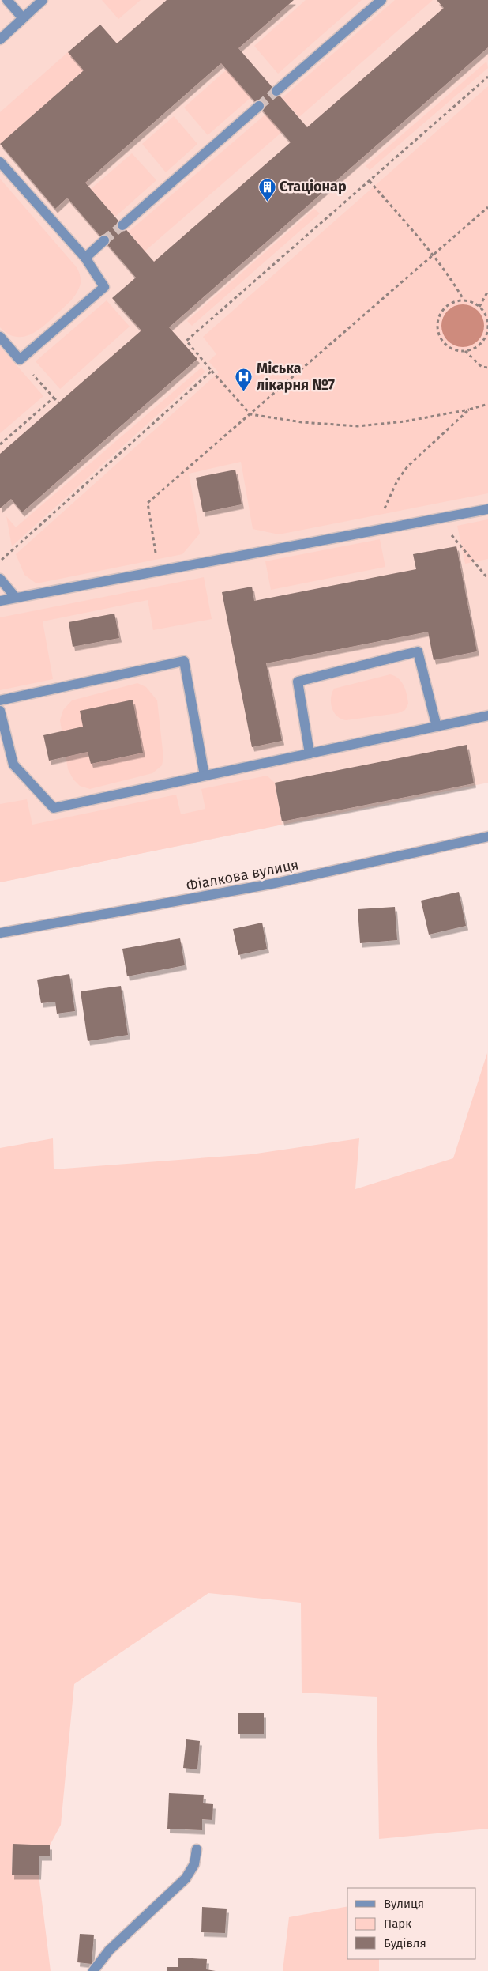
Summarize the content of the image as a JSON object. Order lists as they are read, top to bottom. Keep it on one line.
{"streets":{"street":["Фіалкова вулиця"]},"places":{"building":["Стаціонар"],"hospital":["Міська лікарня №7"]},"legend":["Вулиця","Парк","Будівля"]}
